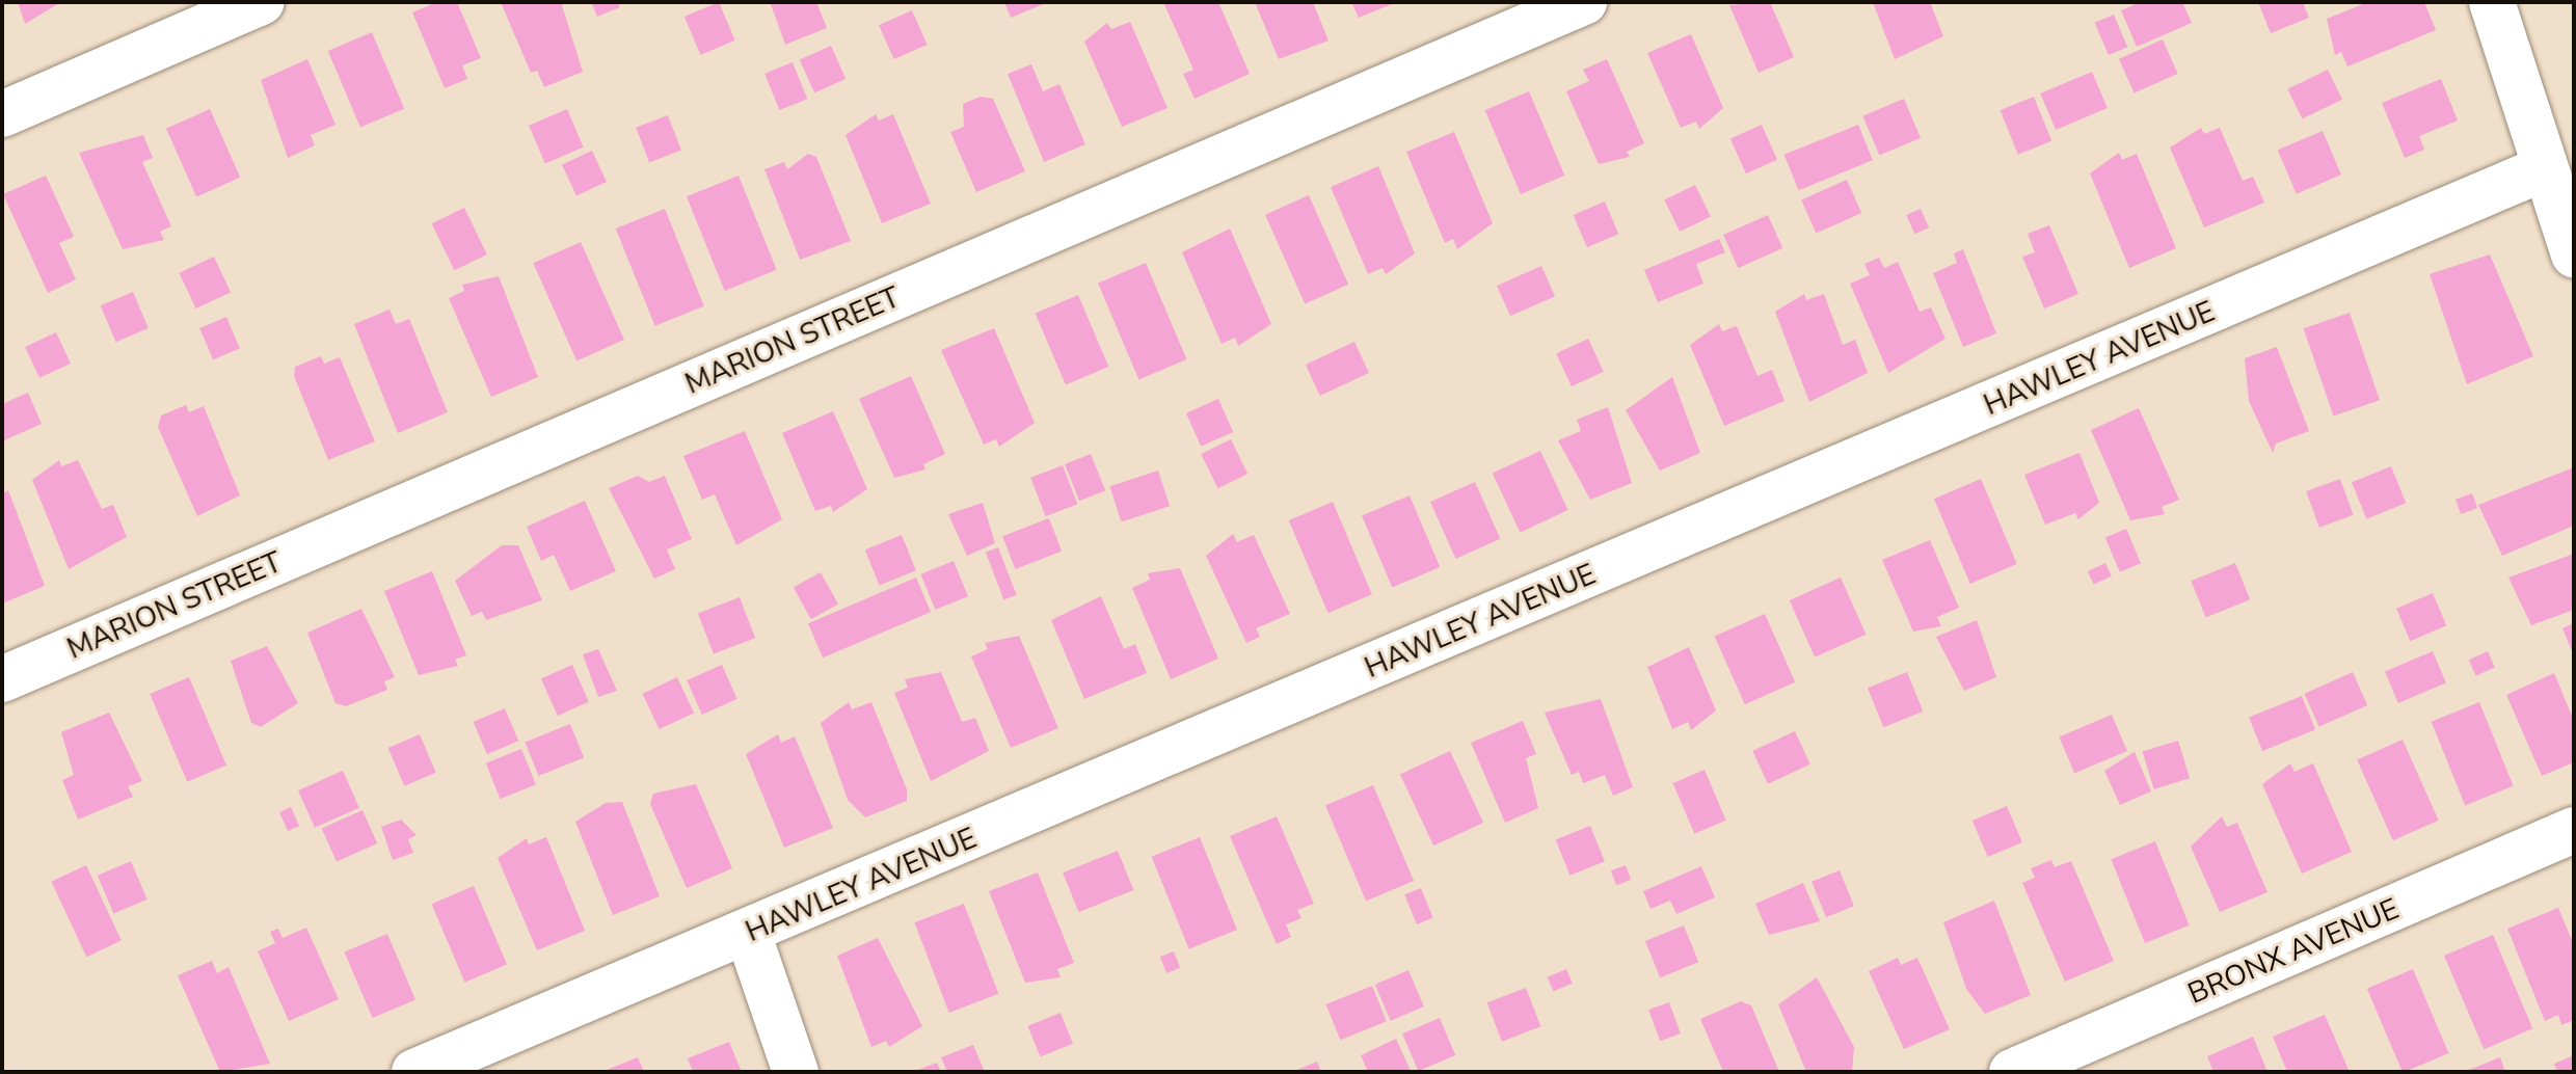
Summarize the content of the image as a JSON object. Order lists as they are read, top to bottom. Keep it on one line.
{"streets":{"street":["MARION STREET","HAWLEY AVENUE","BRONX AVENUE"]}}
